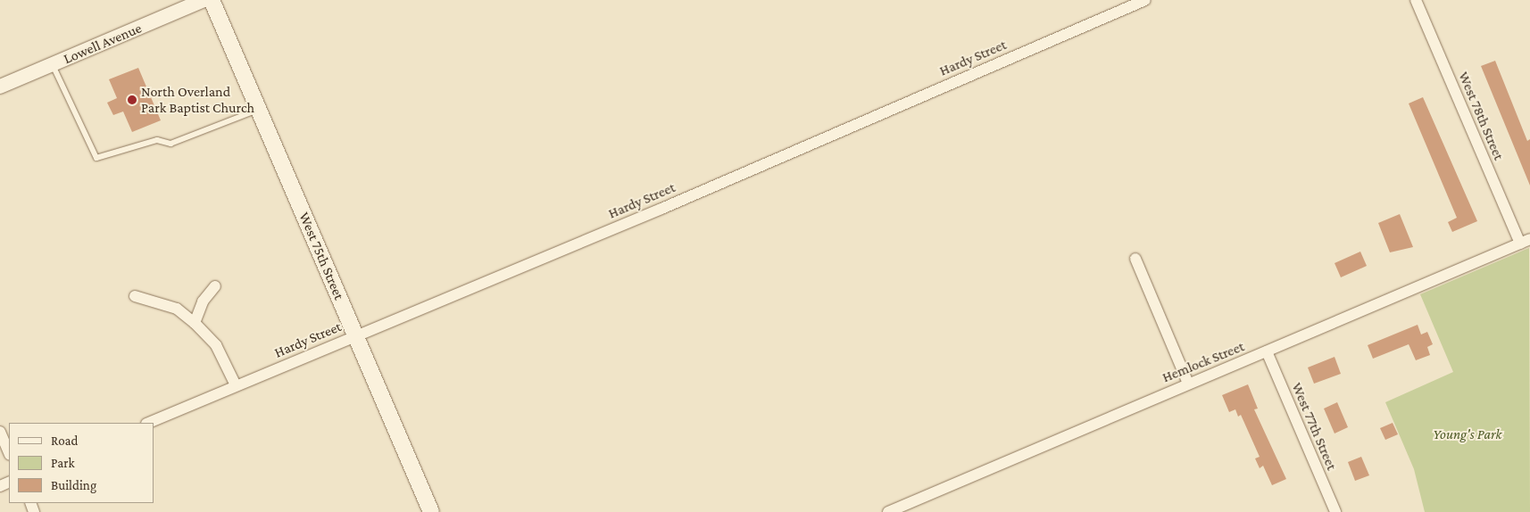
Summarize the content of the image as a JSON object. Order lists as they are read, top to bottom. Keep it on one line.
{"streets":{"main road":["West 75th Street"],"street":["Lowell Avenue","Hardy Street","West 78th Street","Hemlock Street","West 77th Street"]},"crossings":[["Hardy Street","West 75th Street"],["West 78th Street","Hemlock Street"],["Hemlock Street","West 77th Street"]],"parks":["Young's Park"],"places":["North Overland Park Baptist Church"],"legend":["Road","Park","Building"]}
